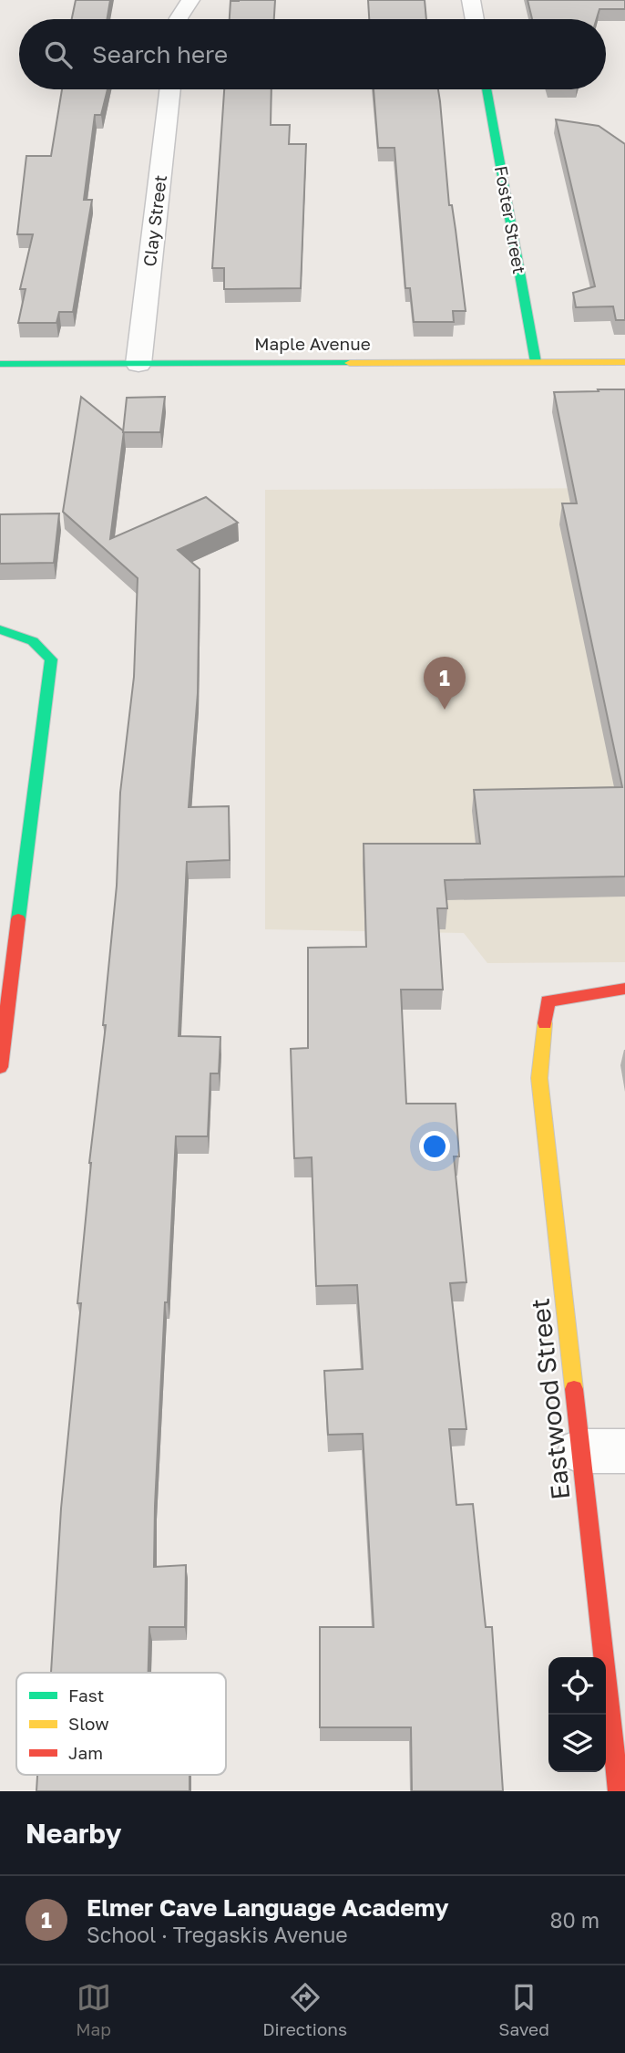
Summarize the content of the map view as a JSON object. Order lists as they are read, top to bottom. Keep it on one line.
{"streets":{"street":["Foster Street","Clay Street","Maple Avenue","Eastwood Street"]},"crossings":[["Foster Street","Maple Avenue"],["Clay Street","Maple Avenue"]],"legend":["Fast","Slow","Jam"],"page":{"search":"Search here","pins":"1","heading":"Nearby","list":[{"mark":"1","name":"Elmer Cave Language Academy","note":"School · Tregaskis Avenue","value":"80 m"}],"nav":["Map","Directions","Saved"]}}
